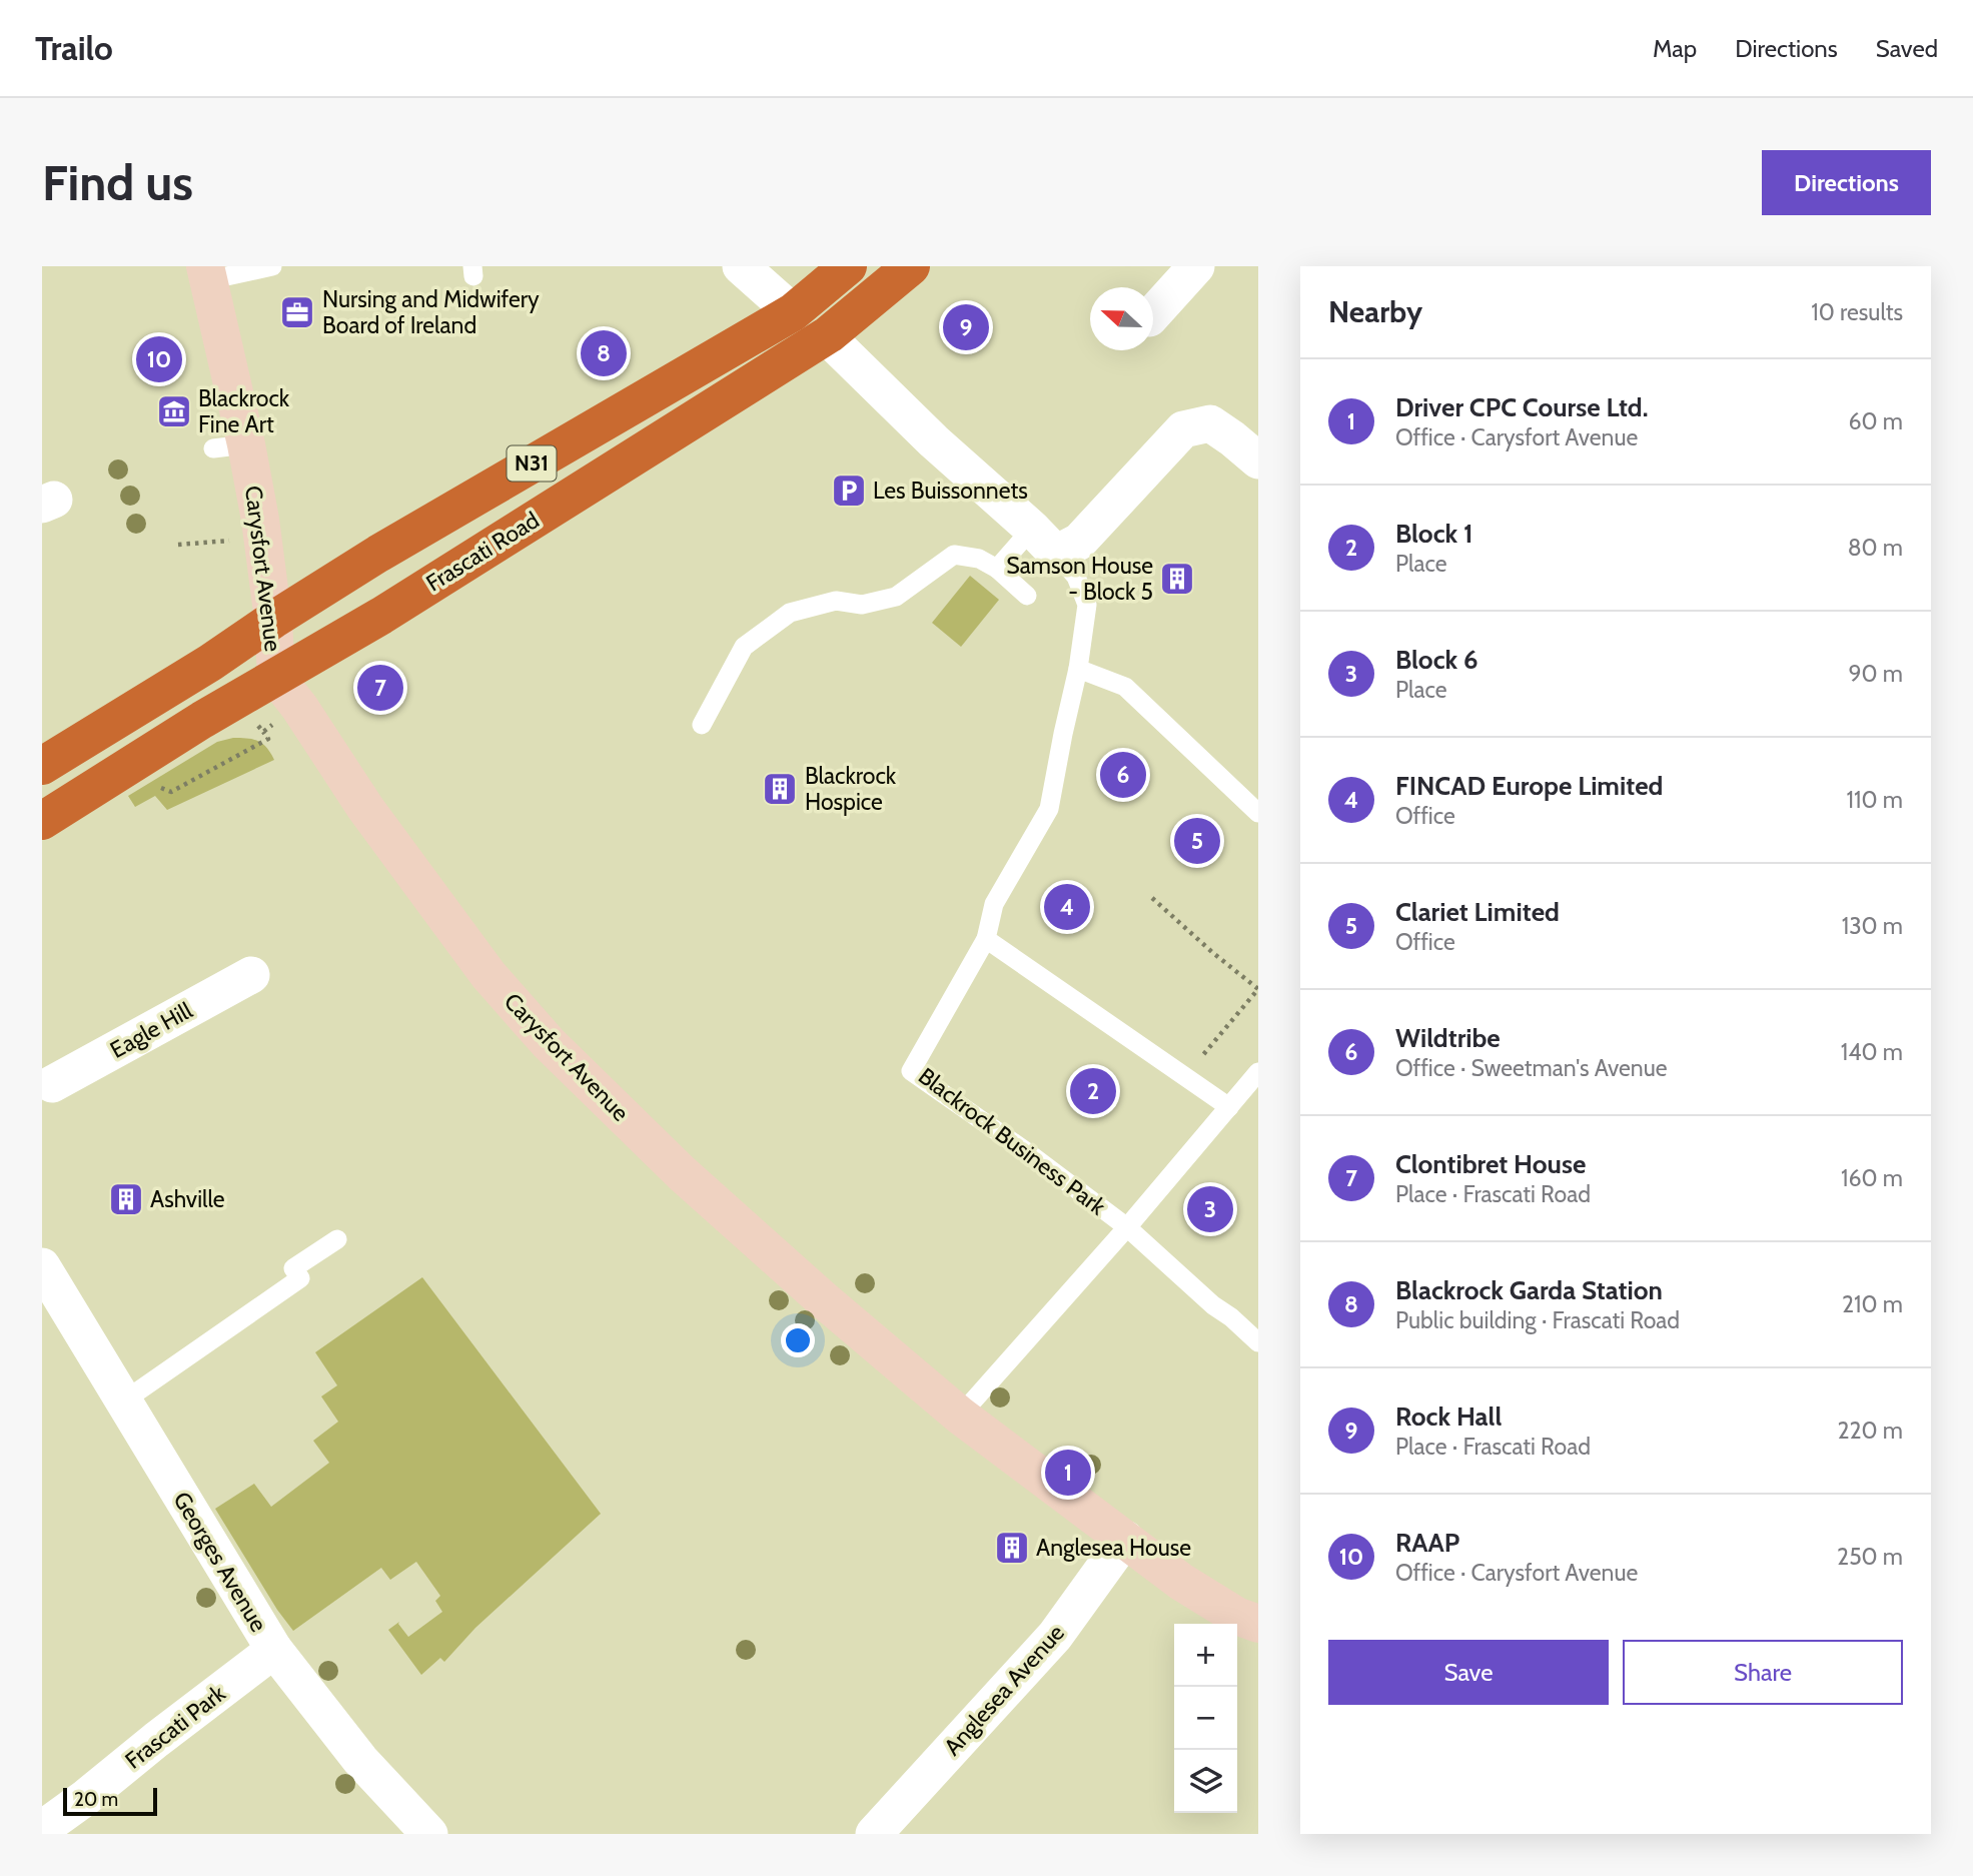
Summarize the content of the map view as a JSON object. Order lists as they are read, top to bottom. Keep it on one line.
{"streets":{"highway":["N31","Frascati Road"],"main road":["Carysfort Avenue"],"street":["Eagle Hill","Georges Avenue","Anglesea Avenue","Frascati Park"],"lane":["Blackrock Business Park"]},"crossings":[["N31","Carysfort Avenue"],["Frascati Road","Carysfort Avenue"],["Carysfort Avenue","Blackrock Business Park"],["Carysfort Avenue","Anglesea Avenue"],["Georges Avenue","Frascati Park"]],"places":{"office":["Nursing and Midwifery Board of Ireland"],"museum":["Blackrock Fine Art"],"parking":["Les Buissonnets"],"building":["Samson House - Block 5","Blackrock Hospice","Ashville","Anglesea House"]},"scale_bar":"20 m","north":"left","page":{"header":"Trailo","nav":["Map","Directions","Saved"],"buttons":["Directions",["Save","Share"]],"title":"Find us","heading":["Nearby","10 results"],"pins":["9","8","10","7","6","5","4","2","3","1"],"list":[{"mark":"1","name":"Driver CPC Course Ltd.","note":"Office · Carysfort Avenue","value":"60 m"},{"mark":"2","name":"Block 1","note":"Place","value":"80 m"},{"mark":"3","name":"Block 6","note":"Place","value":"90 m"},{"mark":"4","name":"FINCAD Europe Limited","note":"Office","value":"110 m"},{"mark":"5","name":"Clariet Limited","note":"Office","value":"130 m"},{"mark":"6","name":"Wildtribe","note":"Office · Sweetman's Avenue","value":"140 m"},{"mark":"7","name":"Clontibret House","note":"Place · Frascati Road","value":"160 m"},{"mark":"8","name":"Blackrock Garda Station","note":"Public building · Frascati Road","value":"210 m"},{"mark":"9","name":"Rock Hall","note":"Place · Frascati Road","value":"220 m"},{"mark":"10","name":"RAAP","note":"Office · Carysfort Avenue","value":"250 m"}],"map_buttons":["+","−"],"scale":"20 m"}}
